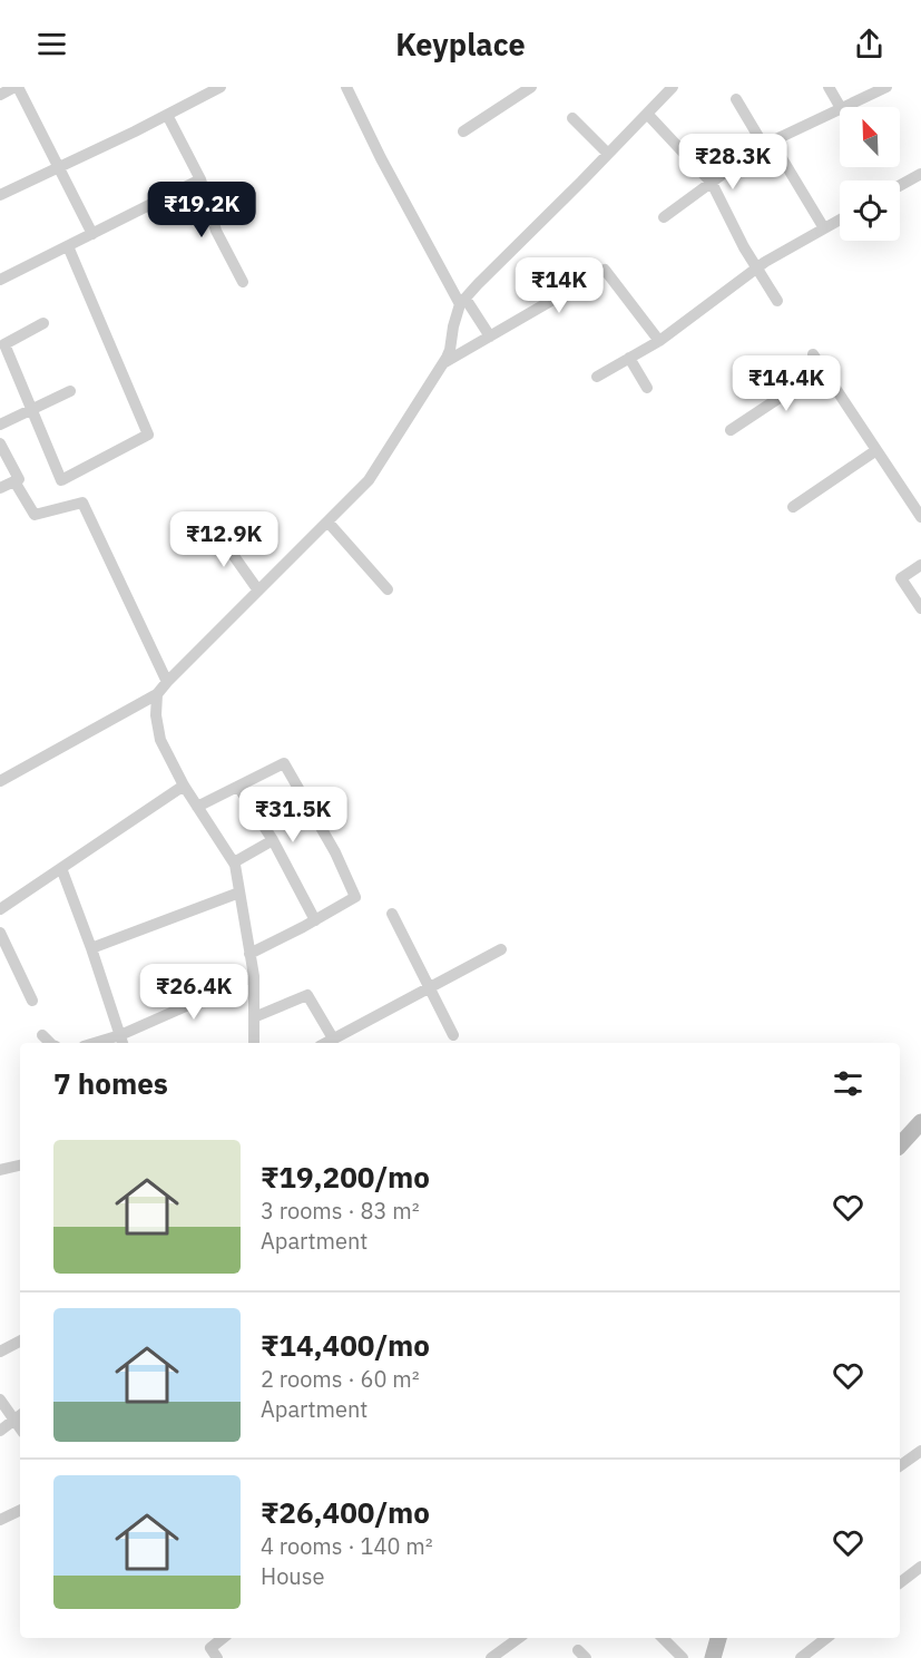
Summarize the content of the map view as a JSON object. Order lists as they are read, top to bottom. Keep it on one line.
{"north":"top left","page":{"header":"Keyplace","price":["₹28.3K","₹19.2K","₹14K","₹14.4K","₹12.9K","₹31.5K","₹26.4K"],"heading":"7 homes","list":[{"name":"₹19,200/mo","note":"3 rooms · 83 m² · Apartment"},{"name":"₹14,400/mo","note":"2 rooms · 60 m² · Apartment"},{"name":"₹26,400/mo","note":"4 rooms · 140 m² · House"}]}}
